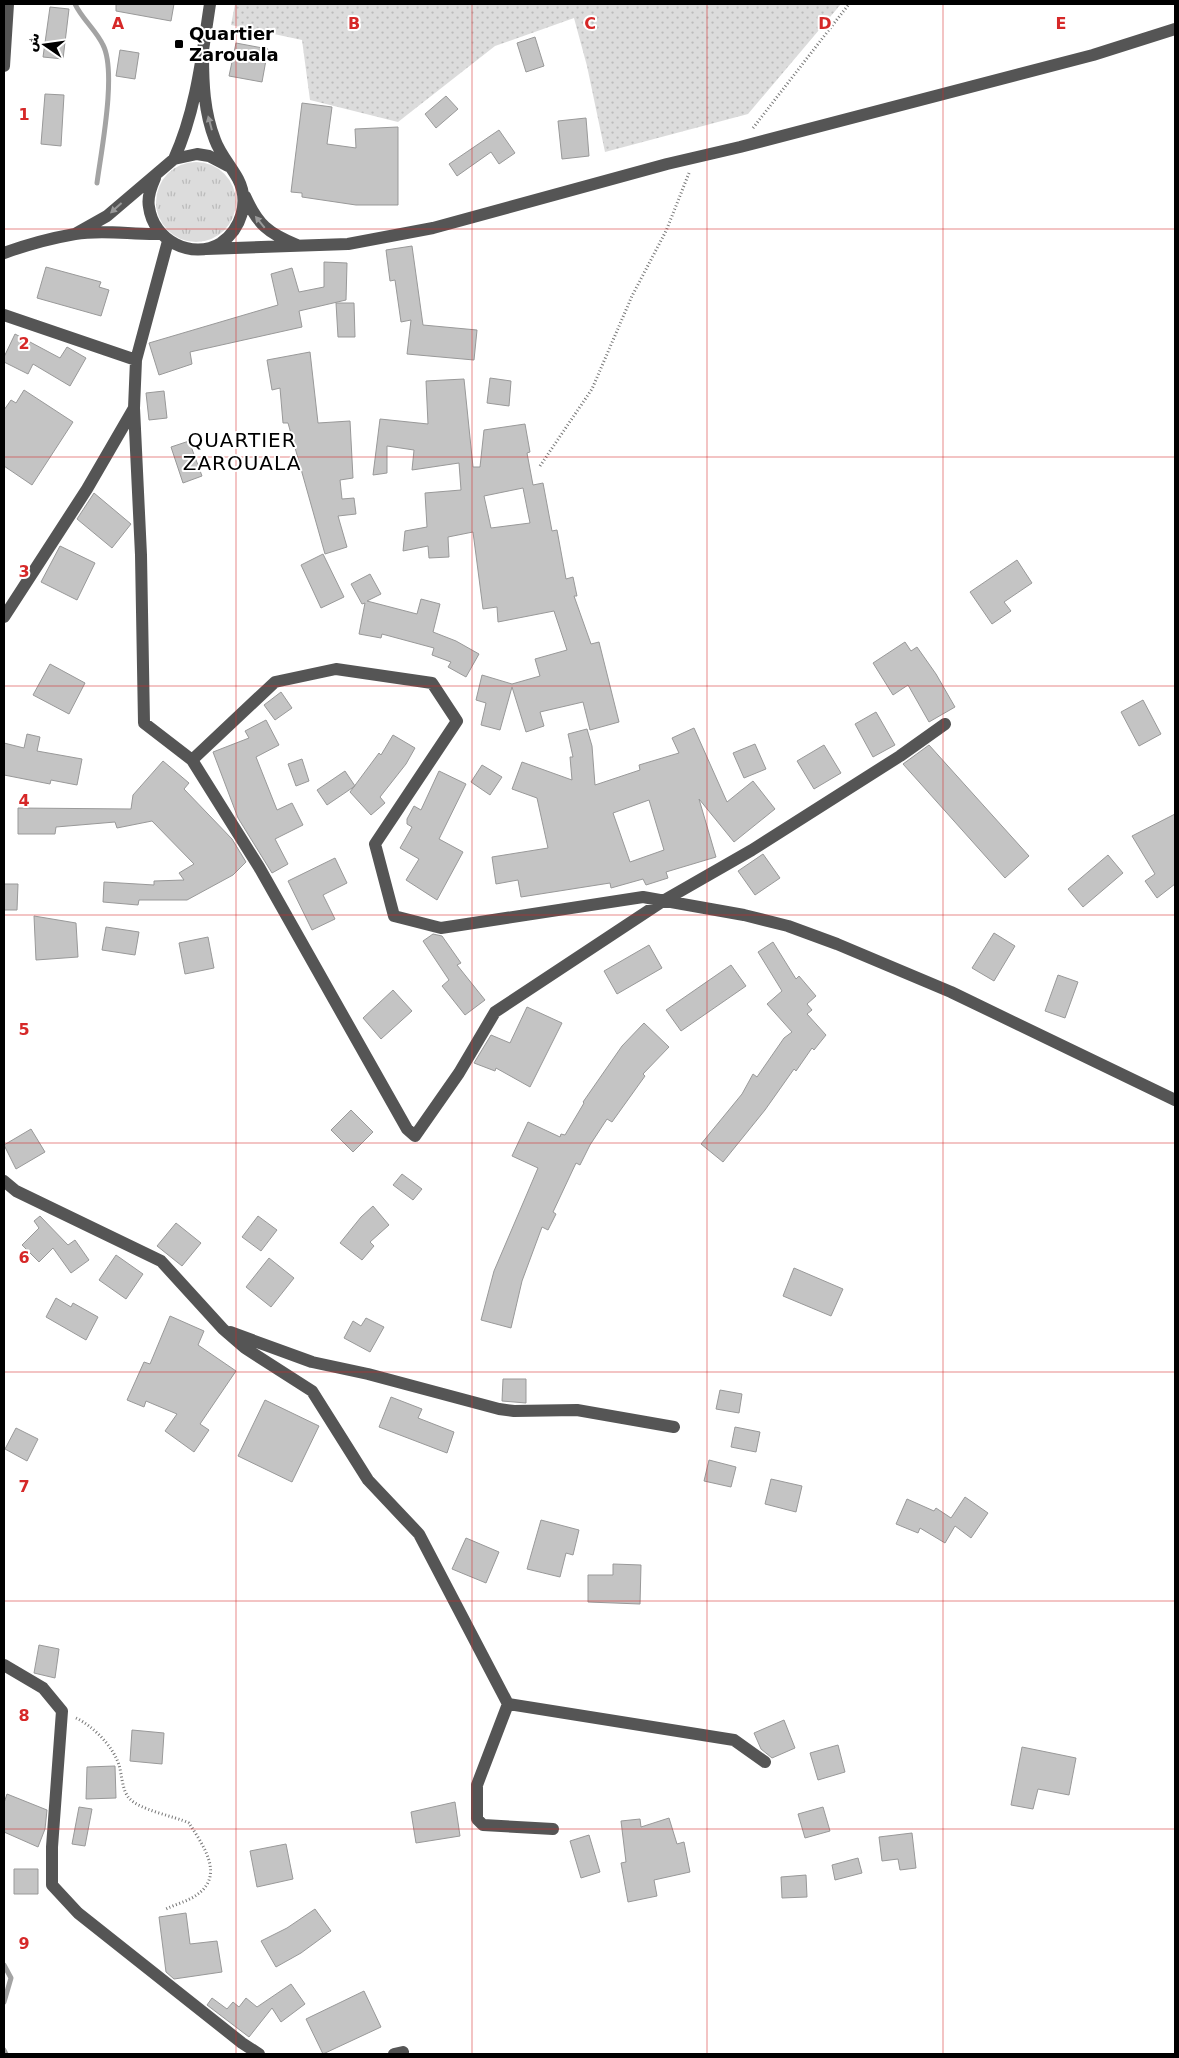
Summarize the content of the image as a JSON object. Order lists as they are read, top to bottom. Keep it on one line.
{"districts":["QUARTIER ZAROUALA"],"places":{"transit":["Quartier Zarouala"]},"north":"left","grid":{"columns":["A","B","C","D","E"],"rows":["1","2","3","4","5","6","7","8","9"]}}
